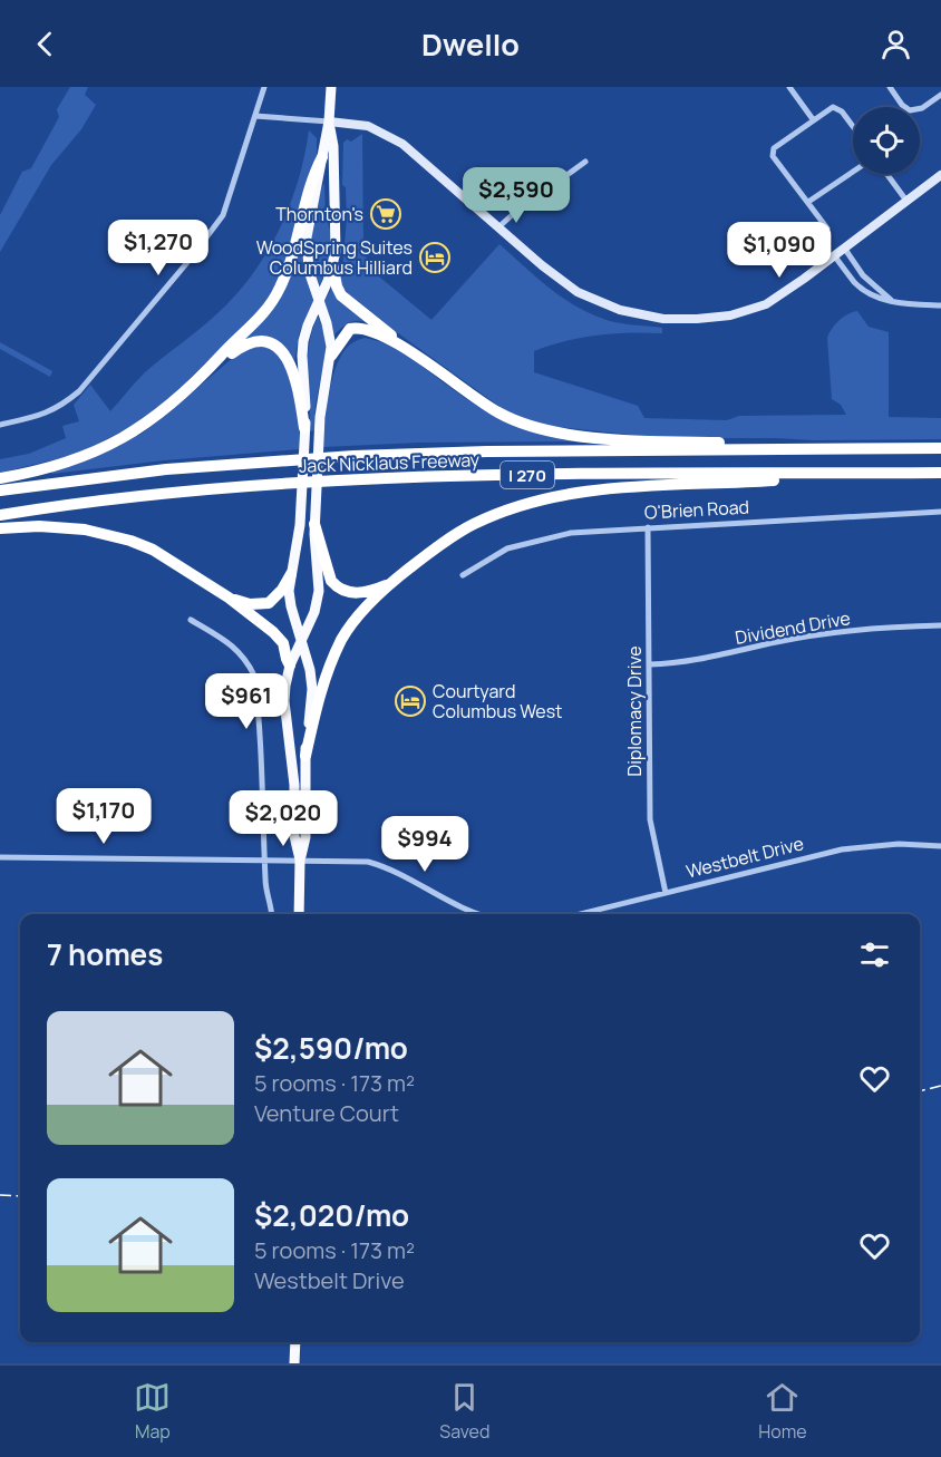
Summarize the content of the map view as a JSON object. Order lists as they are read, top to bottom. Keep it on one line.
{"streets":{"highway":["Jack Nicklaus Freeway","I 270"],"street":["O'Brien Road","Dividend Drive","Diplomacy Drive","Westbelt Drive"]},"crossings":[["O'Brien Road","Diplomacy Drive"],["Dividend Drive","Diplomacy Drive"],["Diplomacy Drive","Westbelt Drive"]],"places":{"supermarket":["Thornton's"],"hotel":["WoodSpring Suites Columbus Hilliard","Courtyard Columbus West"]},"page":{"header":"Dwello","price":["$2,590","$1,270","$1,090","$961","$1,170","$2,020","$994"],"heading":"7 homes","list":[{"name":"$2,590/mo","note":"5 rooms · 173 m² · Venture Court"},{"name":"$2,020/mo","note":"5 rooms · 173 m² · Westbelt Drive"}],"tabs":["Map","Saved","Home"]}}
